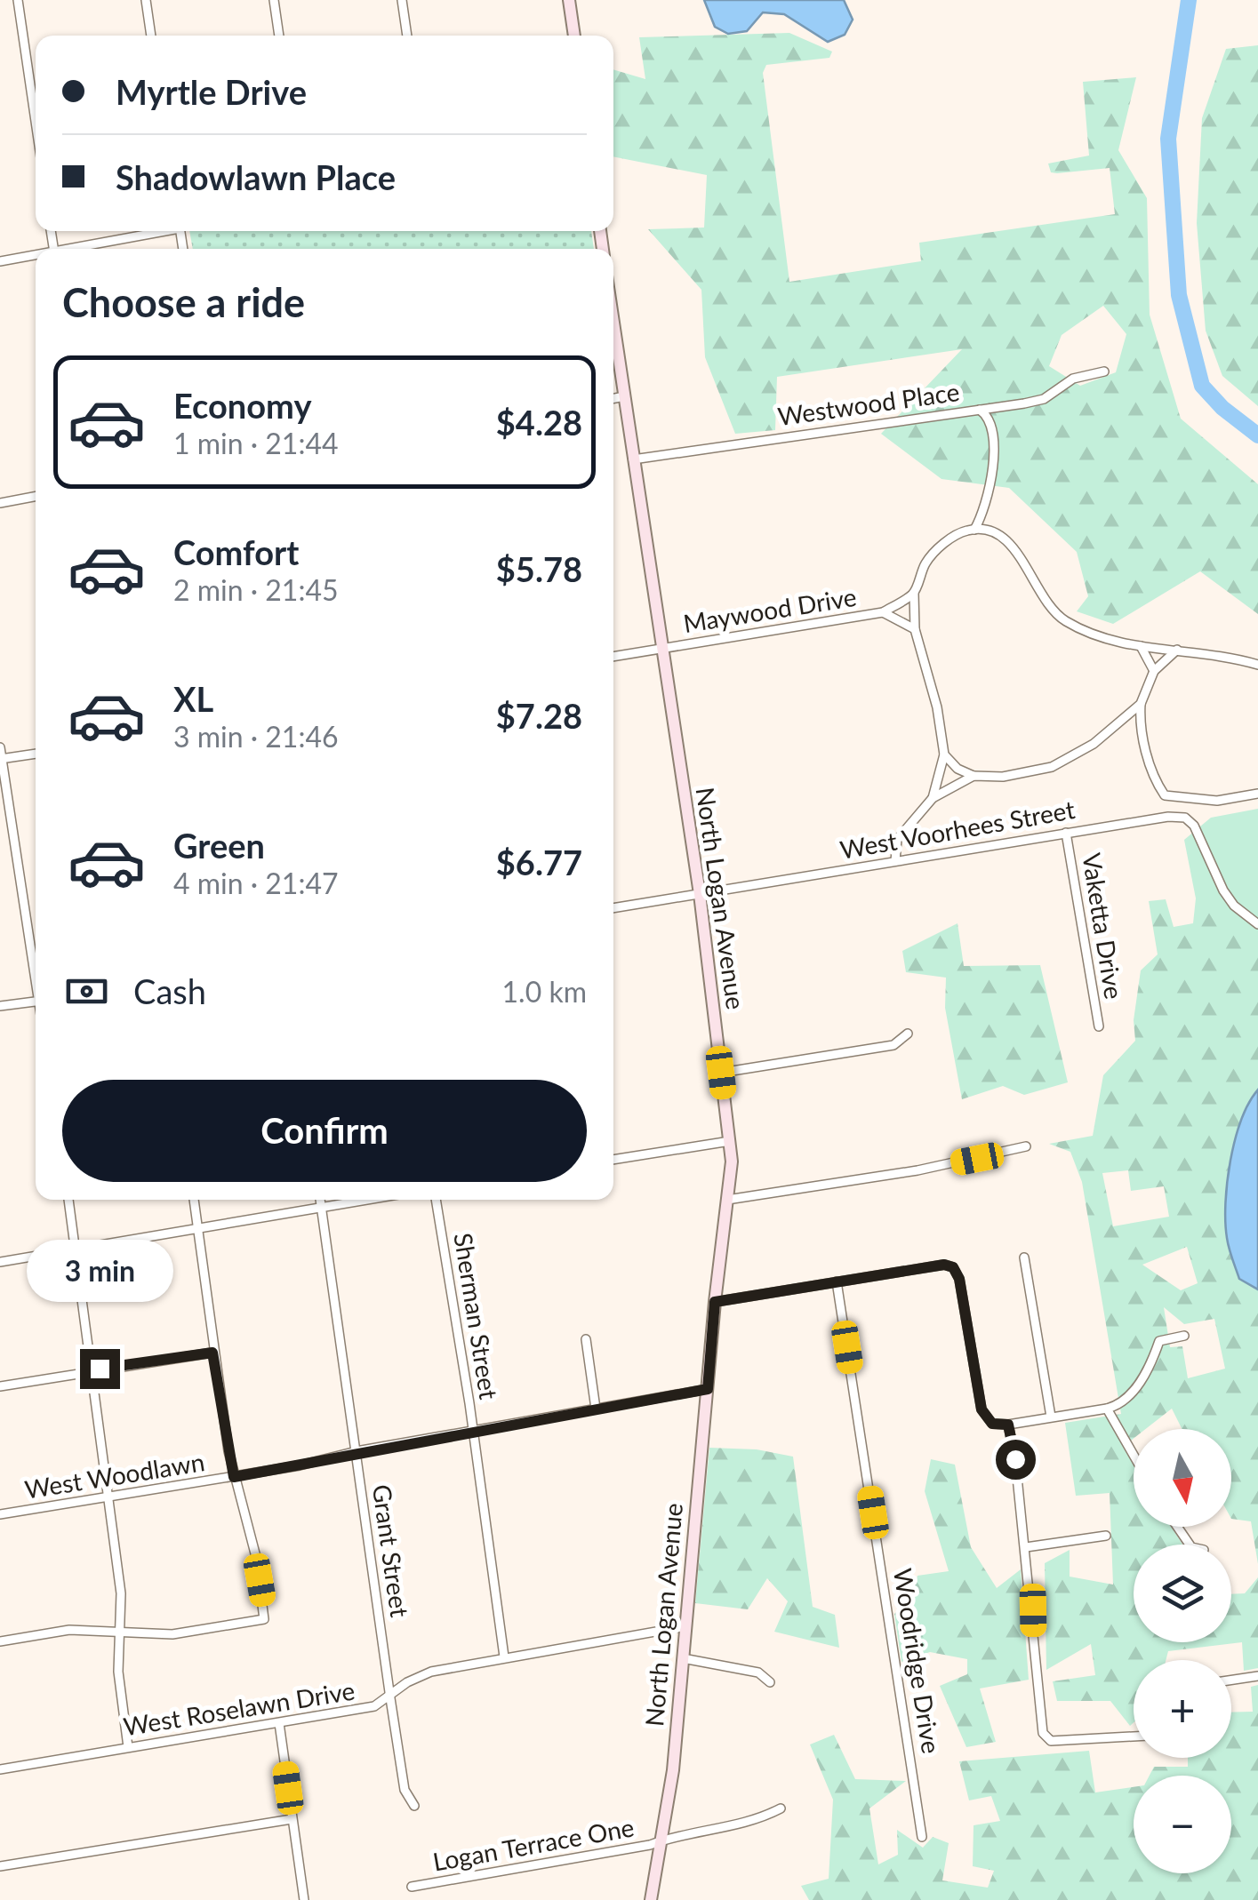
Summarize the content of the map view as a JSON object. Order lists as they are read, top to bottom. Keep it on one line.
{"streets":{"street":["Westwood Place","Maywood Drive","West Voorhees Street","North Logan Avenue","Vaketta Drive","Sherman Street","West Woodlawn","Grant Street","Woodridge Drive","West Roselawn Drive","Logan Terrace One"]},"crossings":[["Westwood Place","North Logan Avenue"],["Maywood Drive","North Logan Avenue"],["West Voorhees Street","North Logan Avenue"],["West Voorhees Street","Vaketta Drive"],["North Logan Avenue","West Woodlawn"],["North Logan Avenue","West Roselawn Drive"],["North Logan Avenue","Logan Terrace One"],["Sherman Street","West Woodlawn"],["Sherman Street","West Roselawn Drive"],["West Woodlawn","Grant Street"],["Grant Street","West Roselawn Drive"]],"north":"bottom","page":{"banner":["Myrtle Drive","Shadowlawn Place"],"heading":"Choose a ride","list":[{"name":"Economy","note":"1 min · 21:44","value":"$4.28"},{"name":"Comfort","note":"2 min · 21:45","value":"$5.78"},{"name":"XL","note":"3 min · 21:46","value":"$7.28"},{"name":"Green","note":"4 min · 21:47","value":"$6.77"}],"pay":["Cash","1.0 km"],"buttons":"Confirm","bubble":"3 min","map_buttons":["+","−"]}}
